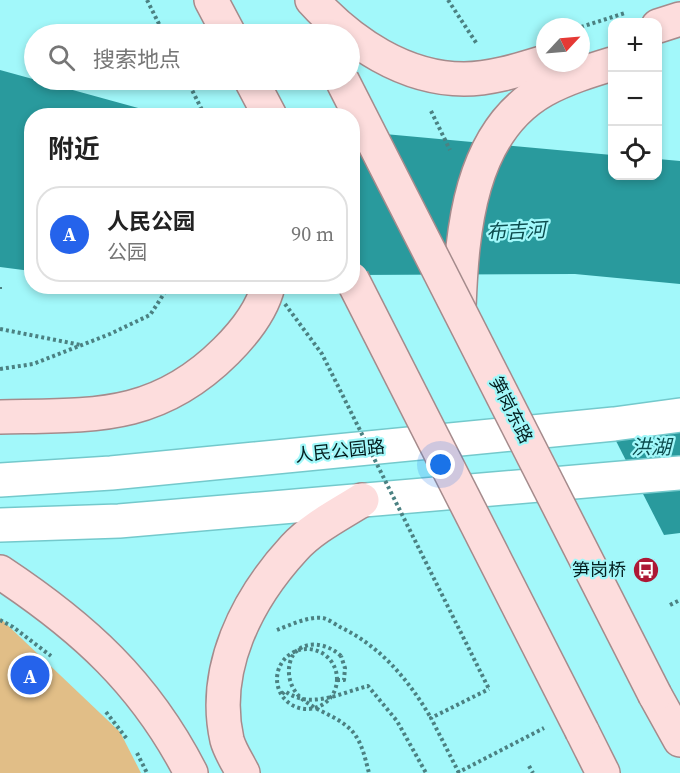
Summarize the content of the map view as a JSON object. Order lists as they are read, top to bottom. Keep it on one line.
{"streets":{"main road":["笋岗东路","人民公园路"]},"water":["布吉河","洪湖"],"places":{"bus stop":["笋岗桥"]},"north":"top right","page":{"map_buttons":["+","−"],"search":"搜索地点","heading":"附近","list":[{"mark":"A","name":"人民公园","note":"公园","value":"90 m"}],"pins":"A"}}
